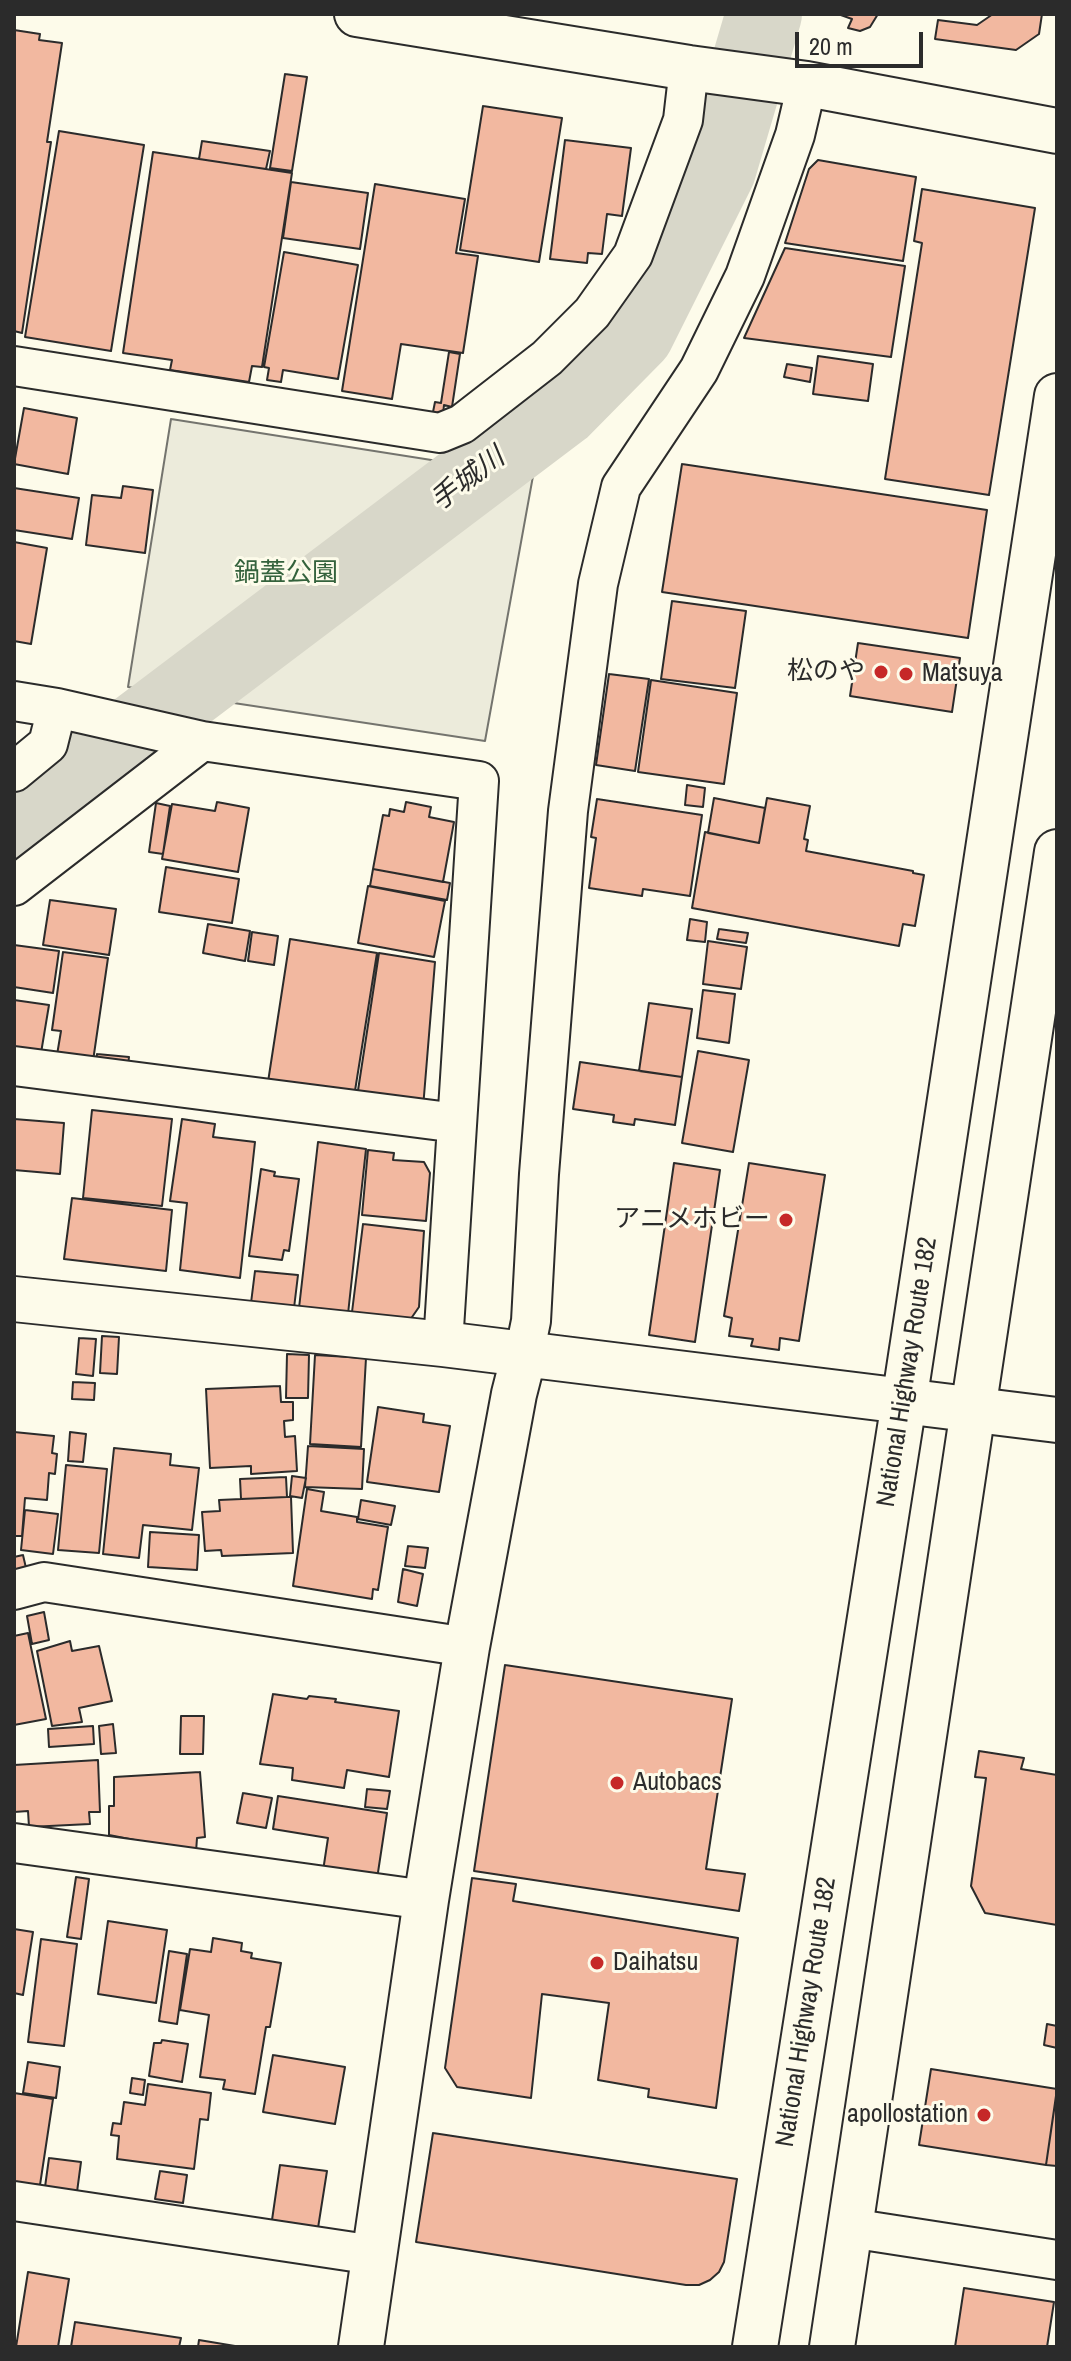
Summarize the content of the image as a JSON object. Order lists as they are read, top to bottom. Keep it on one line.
{"streets":{"main road":["National Highway Route 182"]},"water":["手城川"],"parks":["鍋蓋公園"],"places":["松のや","Matsuya","アニメホビー","Autobacs","Daihatsu","apollostation"],"scale_bar":"20 m"}
